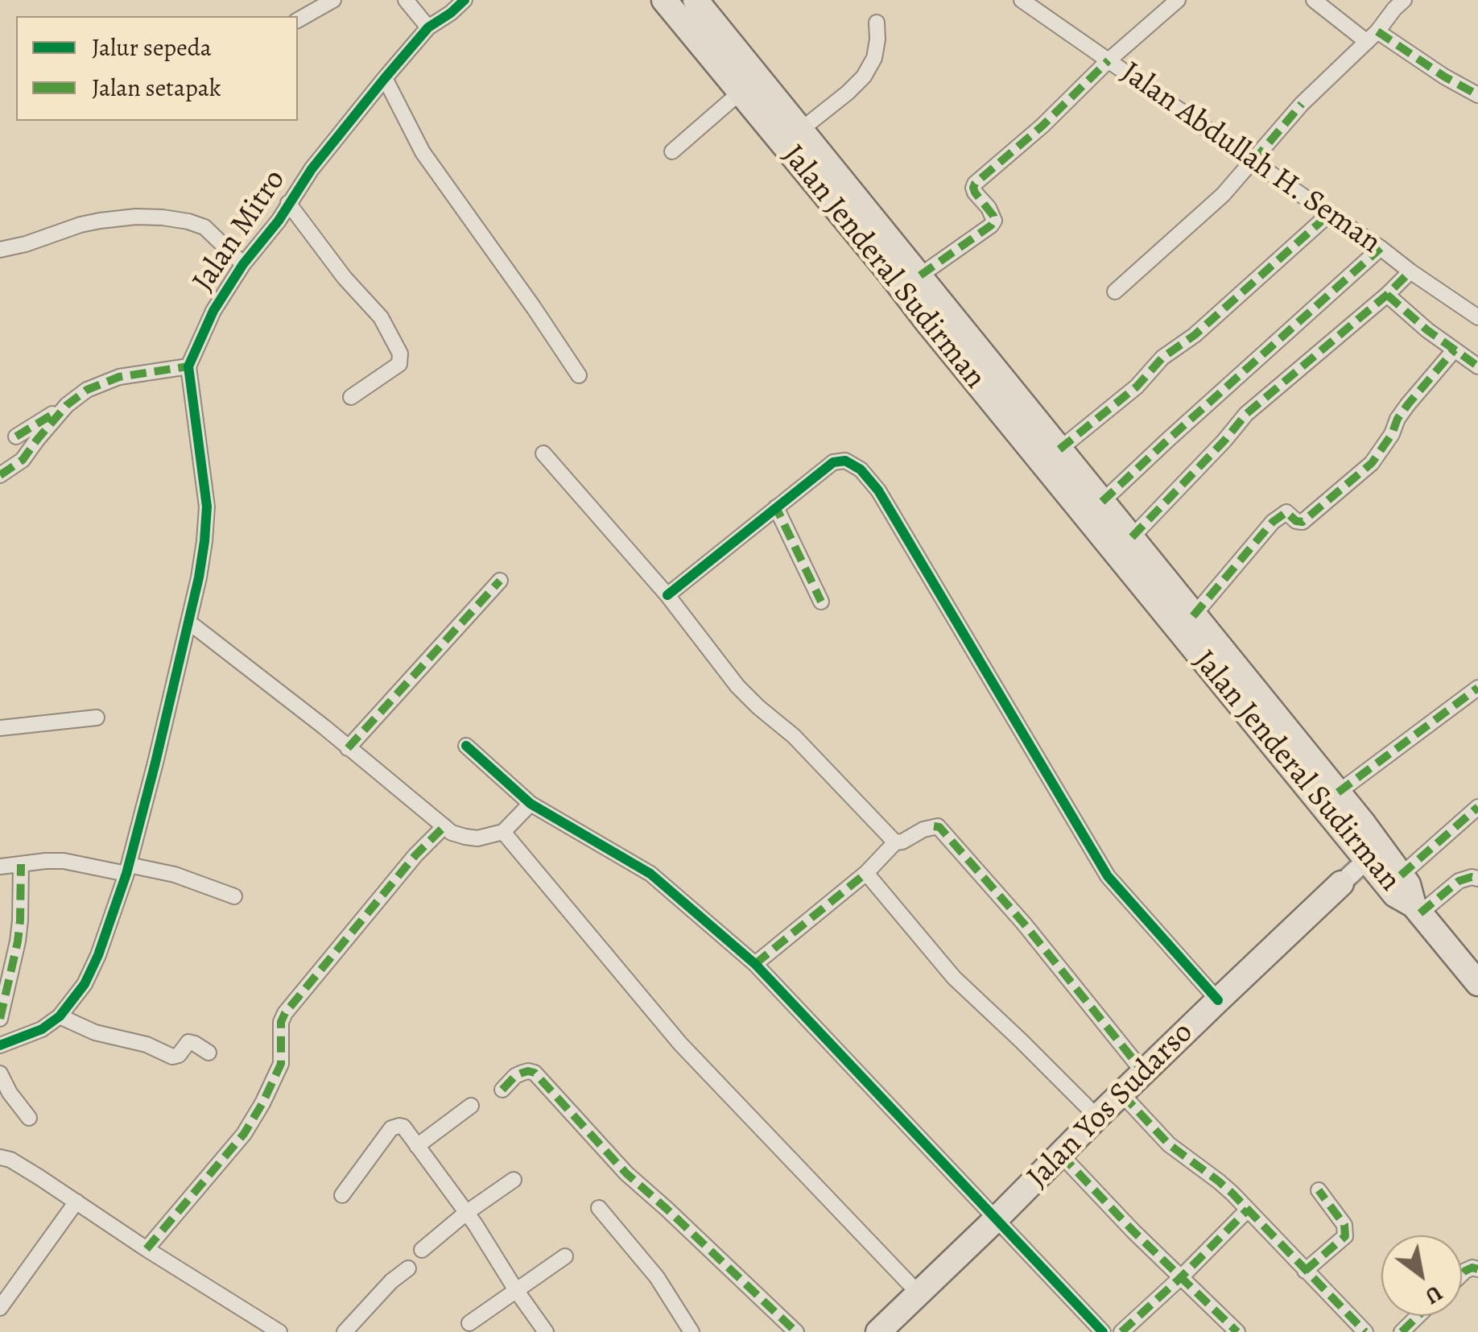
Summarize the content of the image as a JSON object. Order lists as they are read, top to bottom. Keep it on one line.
{"streets":{"highway":["Jalan Jenderal Sudirman","Jalan Yos Sudarso"],"street":["Jalan Abdullah H. Seman","Jalan Mitro"]},"crossings":[["Jalan Jenderal Sudirman","Jalan Yos Sudarso"]],"legend":["Jalur sepeda","Jalan setapak"],"north":"bottom right"}
